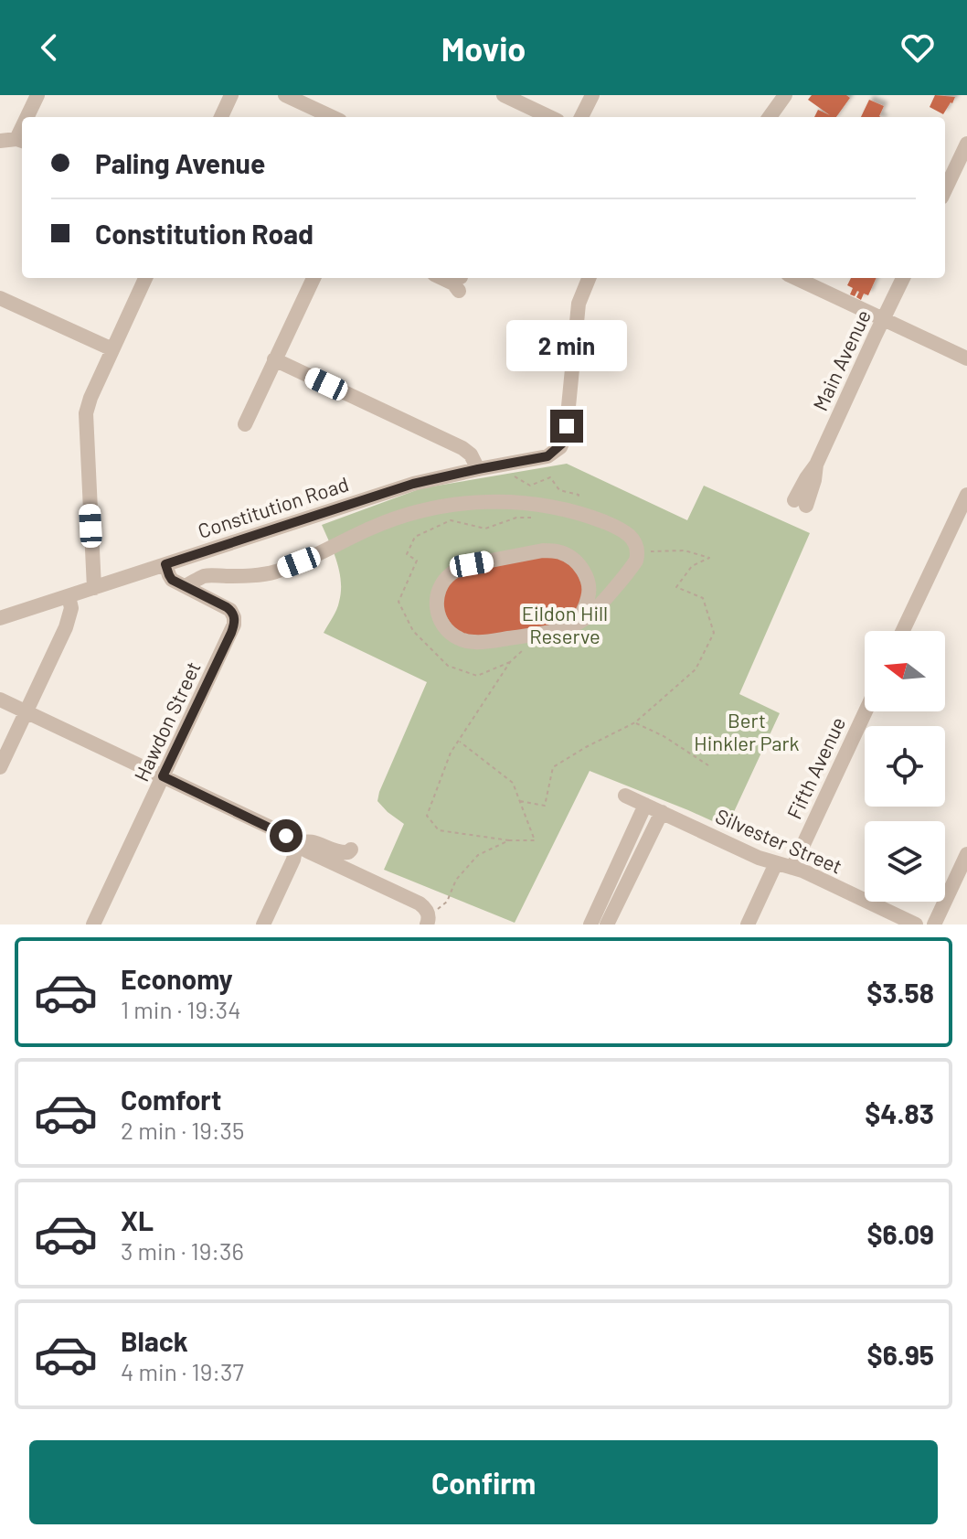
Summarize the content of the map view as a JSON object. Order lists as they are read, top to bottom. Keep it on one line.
{"streets":{"street":["Main Avenue","Constitution Road","Hawdon Street","Fifth Avenue","Silvester Street"]},"crossings":[["Constitution Road","Hawdon Street"],["Fifth Avenue","Silvester Street"]],"parks":["Eildon Hill Reserve","Bert Hinkler Park"],"north":"left","page":{"header":"Movio","banner":["Paling Avenue","Constitution Road"],"bubble":"2 min","list":[{"name":"Economy","note":"1 min · 19:34","value":"$3.58"},{"name":"Comfort","note":"2 min · 19:35","value":"$4.83"},{"name":"XL","note":"3 min · 19:36","value":"$6.09"},{"name":"Black","note":"4 min · 19:37","value":"$6.95"}],"buttons":"Confirm"}}
